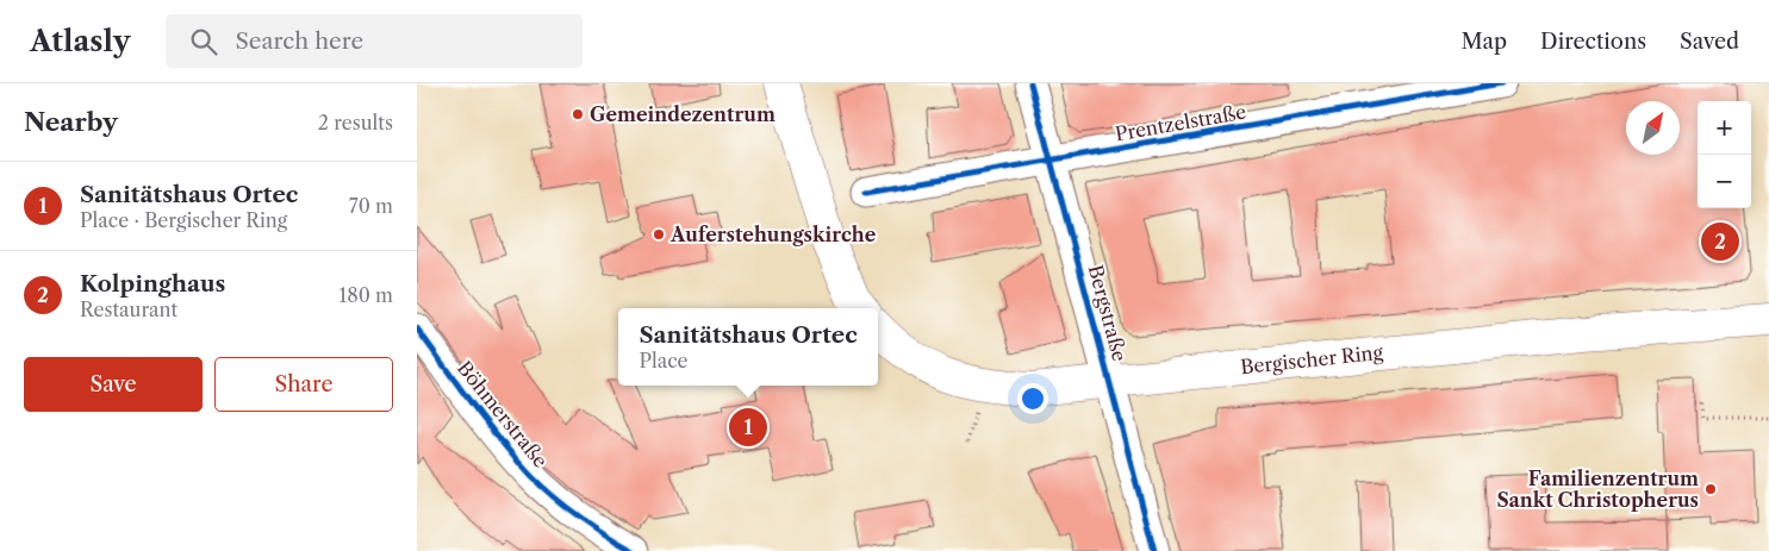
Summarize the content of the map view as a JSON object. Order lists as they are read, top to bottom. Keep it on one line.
{"streets":{"main road":["Bergischer Ring"],"street":["Prentzelstraße","Bergstraße","Böhmerstraße"]},"crossings":[["Prentzelstraße","Bergstraße"],["Bergstraße","Bergischer Ring"]],"places":["Gemeindezentrum","Auferstehungskirche","Familienzentrum Sankt Christopherus"],"north":"top right","page":{"header":"Atlasly","search":"Search here","nav":["Map","Directions","Saved"],"heading":["Nearby","2 results"],"map_buttons":["+","−"],"list":[{"mark":"1","name":"Sanitätshaus Ortec","note":"Place · Bergischer Ring","value":"70 m"},{"mark":"2","name":"Kolpinghaus","note":"Restaurant","value":"180 m"}],"pins":["2","1"],"popup":["Sanitätshaus Ortec","Place"],"buttons":["Save","Share"]}}
